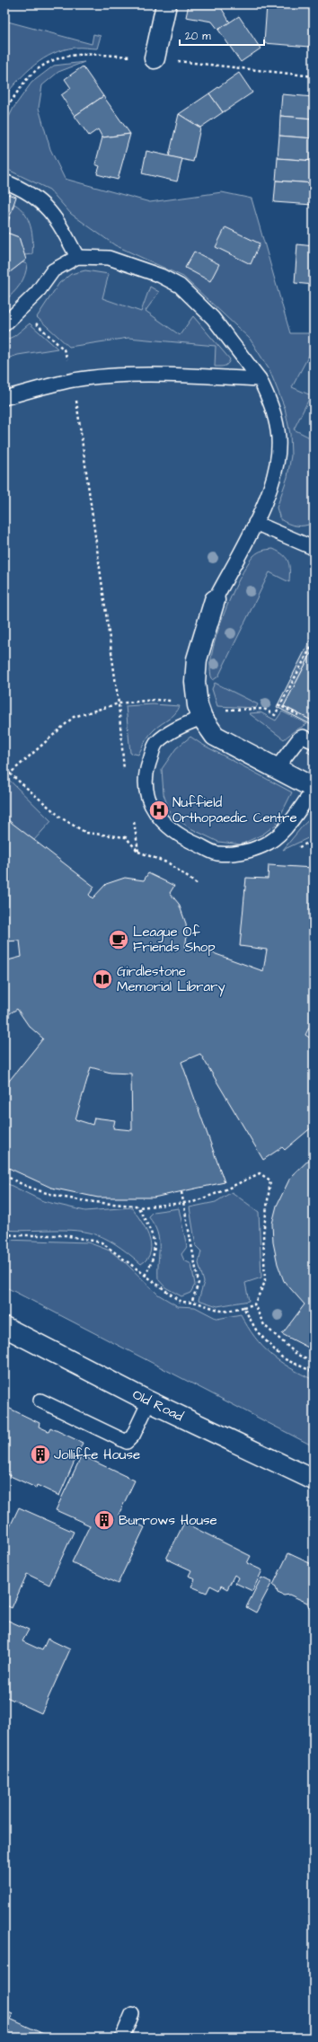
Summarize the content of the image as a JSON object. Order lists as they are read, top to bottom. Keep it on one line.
{"streets":{"street":["Old Road"]},"places":{"hospital":["Nuffield Orthopaedic Centre"],"cafe":["League Of Friends Shop"],"library":["Girdlestone Memorial Library"],"building":["Jolliffe House","Burrows House"]},"scale_bar":"20 m"}
